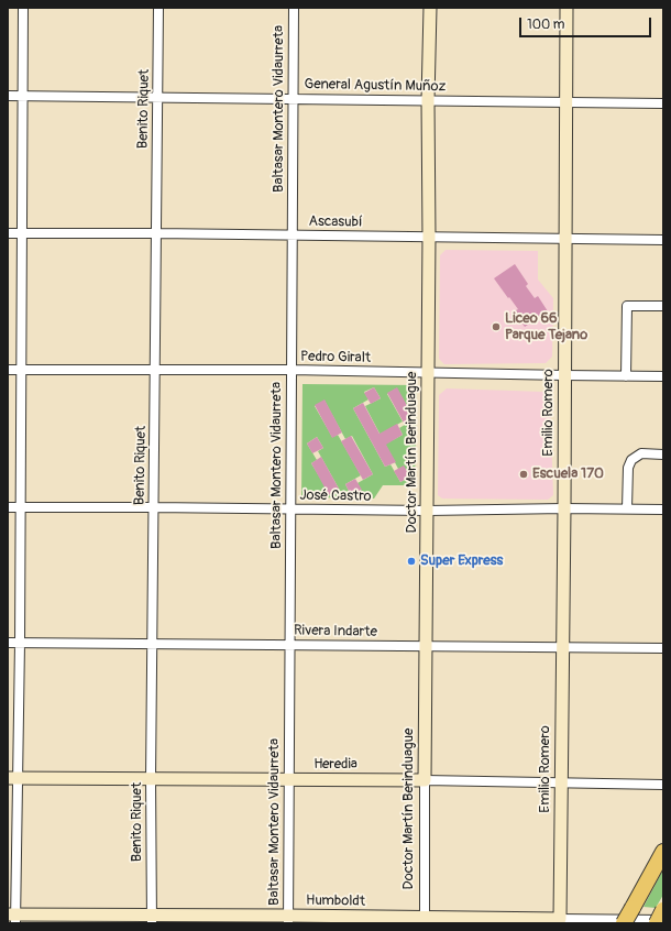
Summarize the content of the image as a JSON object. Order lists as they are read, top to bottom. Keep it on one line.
{"streets":{"street":["General Agustín Muñoz","Benito Riquet","Baltasar Montero Vidaurreta","Ascasubí","Pedro Giralt","Emilio Romero","Doctor Martín Berinduague","José Castro","Rivera Indarte","Heredia","Humboldt"]},"crossings":[["General Agustín Muñoz","Benito Riquet"],["General Agustín Muñoz","Baltasar Montero Vidaurreta"],["General Agustín Muñoz","Emilio Romero"],["General Agustín Muñoz","Doctor Martín Berinduague"],["Benito Riquet","Ascasubí"],["Benito Riquet","Pedro Giralt"],["Benito Riquet","José Castro"],["Benito Riquet","Rivera Indarte"],["Benito Riquet","Heredia"],["Benito Riquet","Humboldt"],["Baltasar Montero Vidaurreta","Ascasubí"],["Baltasar Montero Vidaurreta","Pedro Giralt"],["Baltasar Montero Vidaurreta","José Castro"],["Baltasar Montero Vidaurreta","Rivera Indarte"],["Baltasar Montero Vidaurreta","Heredia"],["Baltasar Montero Vidaurreta","Humboldt"],["Ascasubí","Emilio Romero"],["Ascasubí","Doctor Martín Berinduague"],["Pedro Giralt","Emilio Romero"],["Pedro Giralt","Doctor Martín Berinduague"],["Emilio Romero","José Castro"],["Emilio Romero","Rivera Indarte"],["Emilio Romero","Heredia"],["Emilio Romero","Humboldt"],["Doctor Martín Berinduague","José Castro"],["Doctor Martín Berinduague","Rivera Indarte"],["Doctor Martín Berinduague","Heredia"],["Doctor Martín Berinduague","Humboldt"]],"places":["Liceo 66 Parque Tejano","Escuela 170","Super Express"],"scale_bar":"100 m"}
